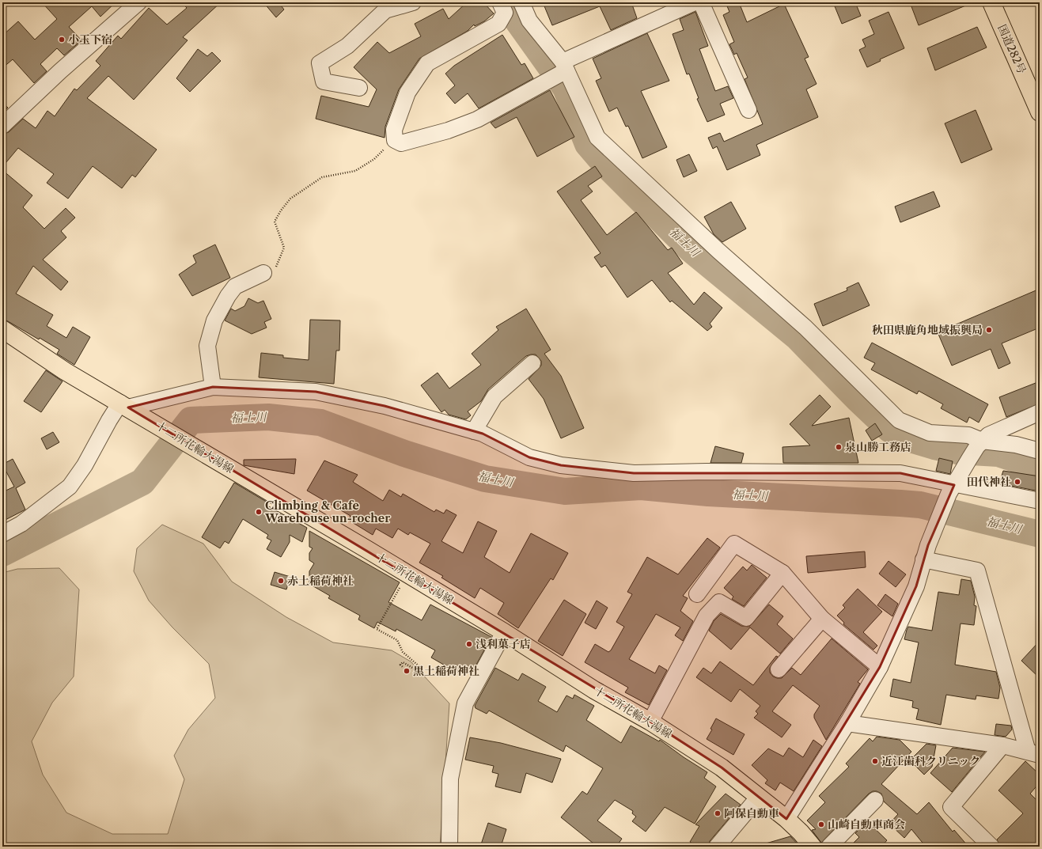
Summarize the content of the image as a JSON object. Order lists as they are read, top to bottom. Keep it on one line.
{"streets":{"main road":["国道282号","十二所花輪大湯線"]},"water":["福士川"],"places":["小玉下宿","秋田県鹿角地域振興局","泉山勝工務店","田代神社","Climbing & Cafe Warehouse un-rocher","赤土稲荷神社","浅利菓子店","黒土稲荷神社","近江歯科クリニック","阿保自動車","山崎自動車商会"]}
